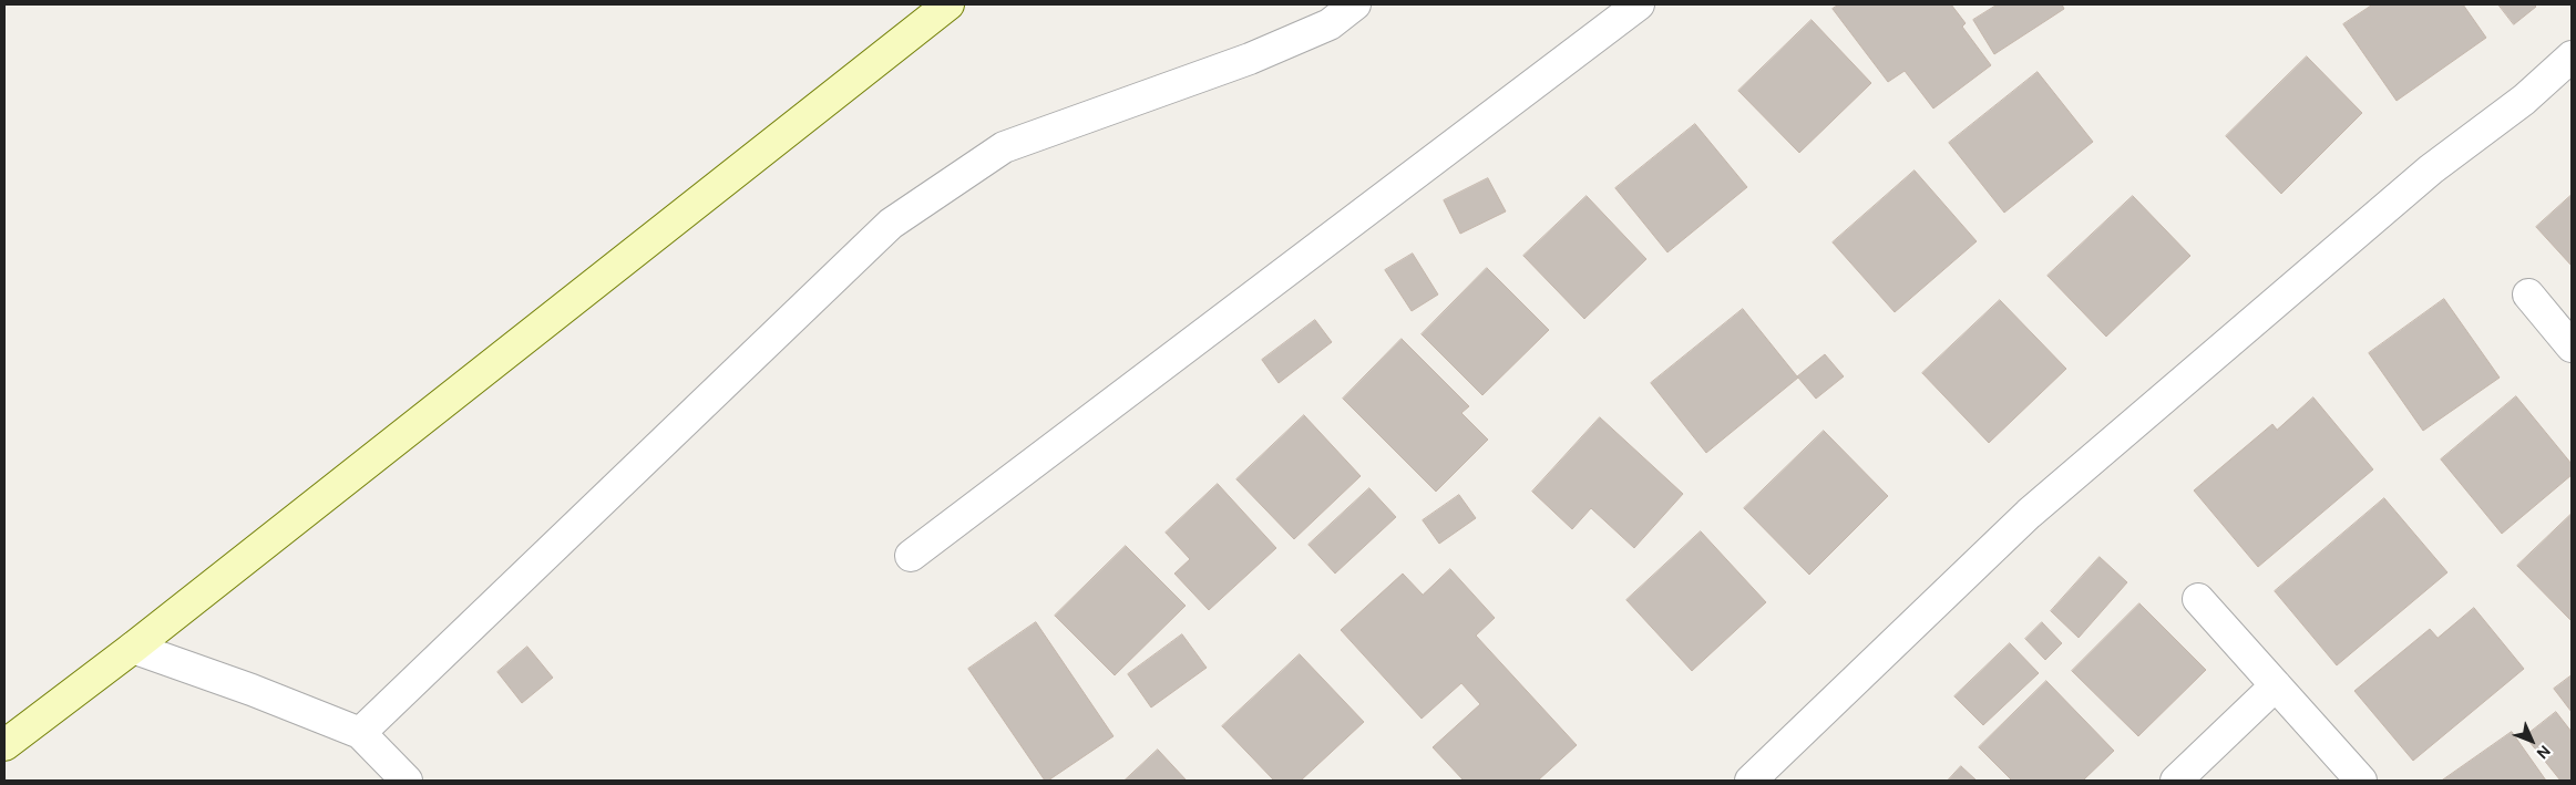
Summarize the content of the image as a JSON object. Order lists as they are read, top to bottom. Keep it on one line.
{"north":"bottom right"}
